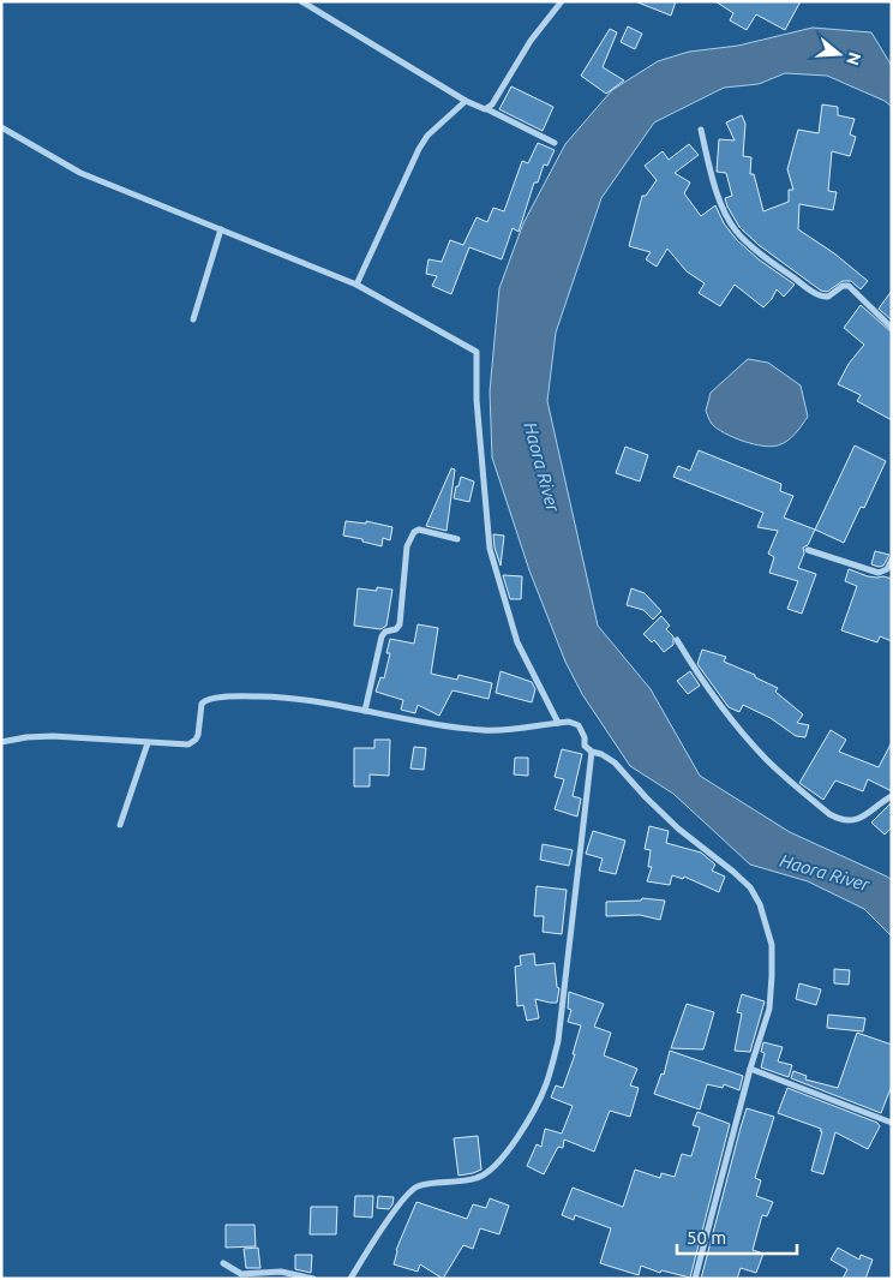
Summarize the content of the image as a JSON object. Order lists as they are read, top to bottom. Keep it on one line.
{"water":["Haora River"],"scale_bar":"50 m","north":"right"}
